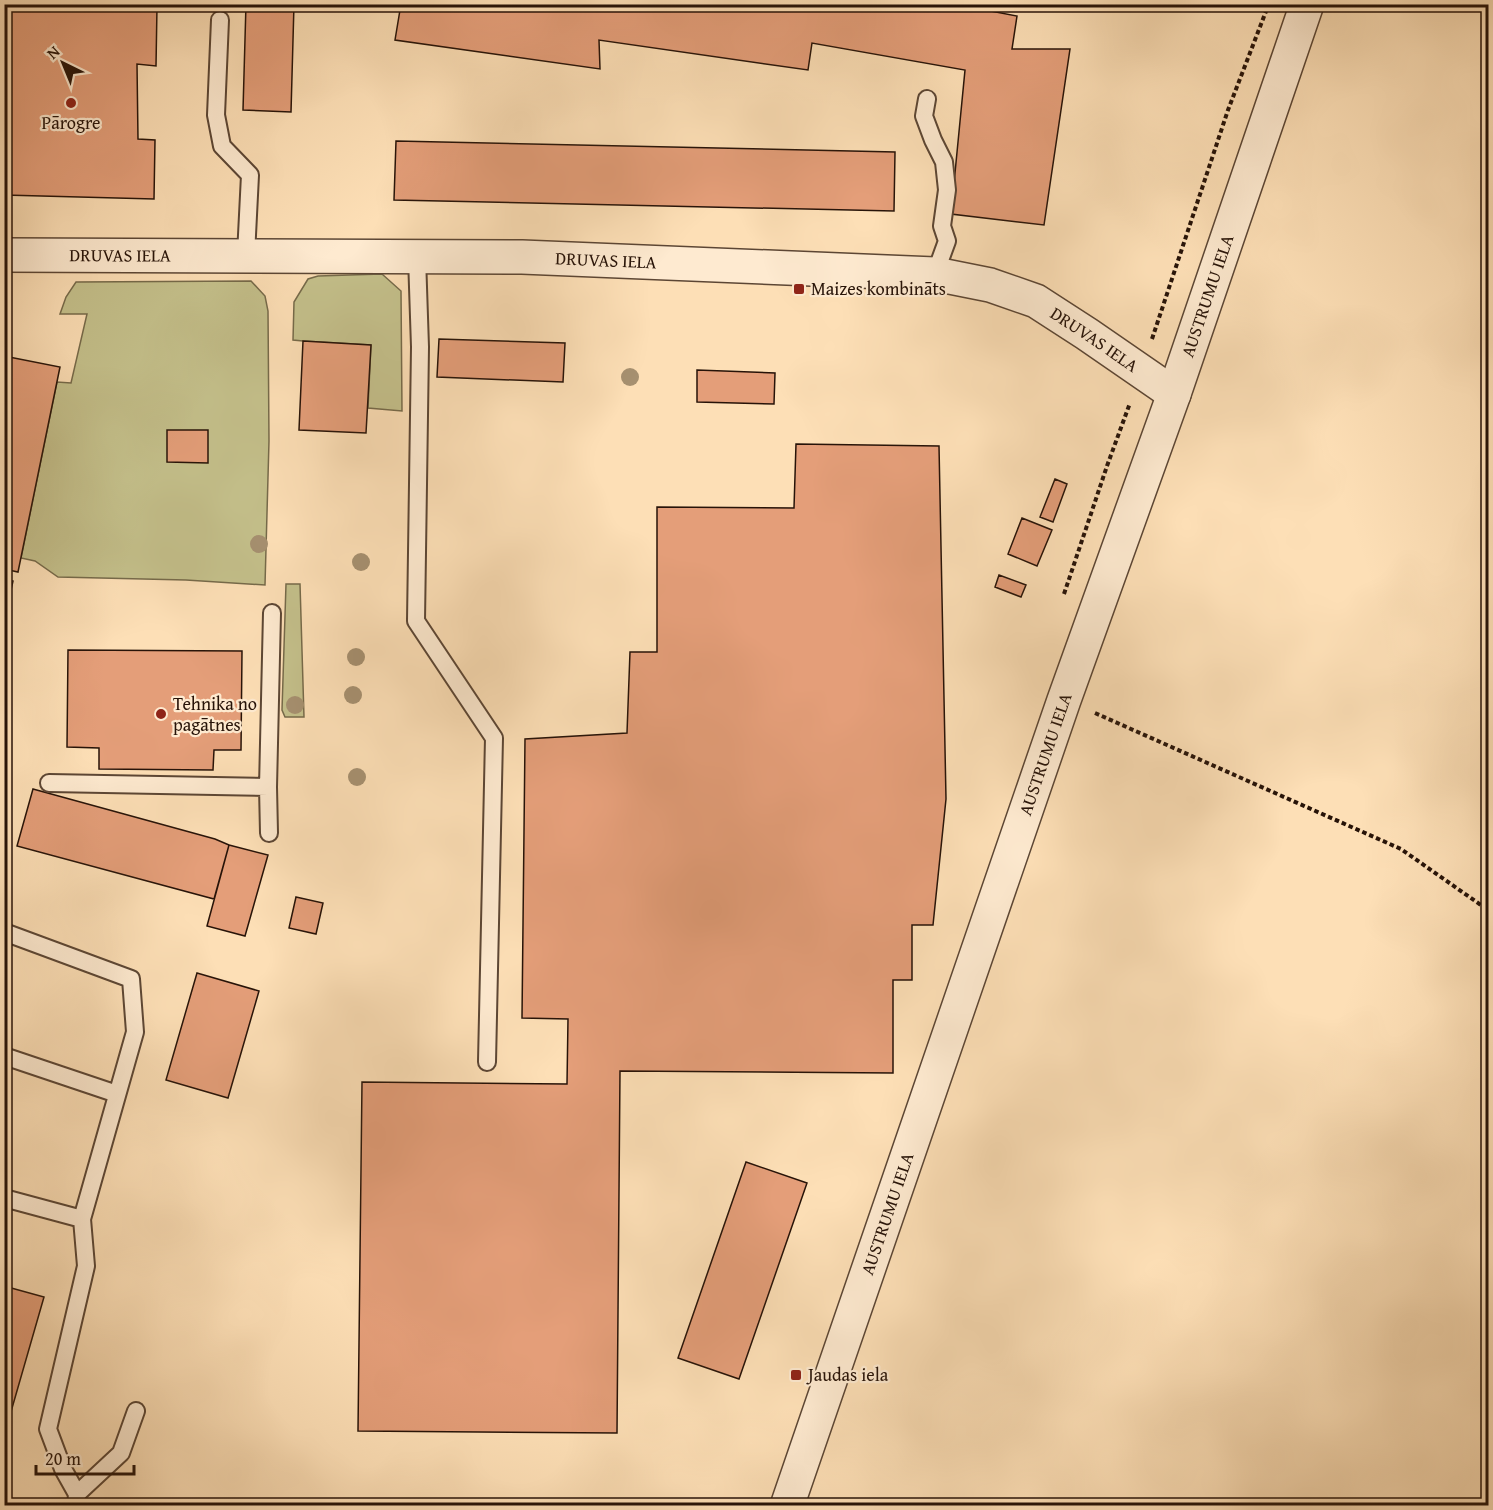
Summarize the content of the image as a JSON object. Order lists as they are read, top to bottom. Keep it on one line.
{"streets":{"street":["DRUVAS IELA","AUSTRUMU IELA"]},"crossings":[["DRUVAS IELA","AUSTRUMU IELA"]],"places":{"other":["Pārogre","Tehnika no pagātnes"],"transit":["Maizes kombināts","Jaudas iela"]},"scale_bar":"20 m","north":"top left"}
